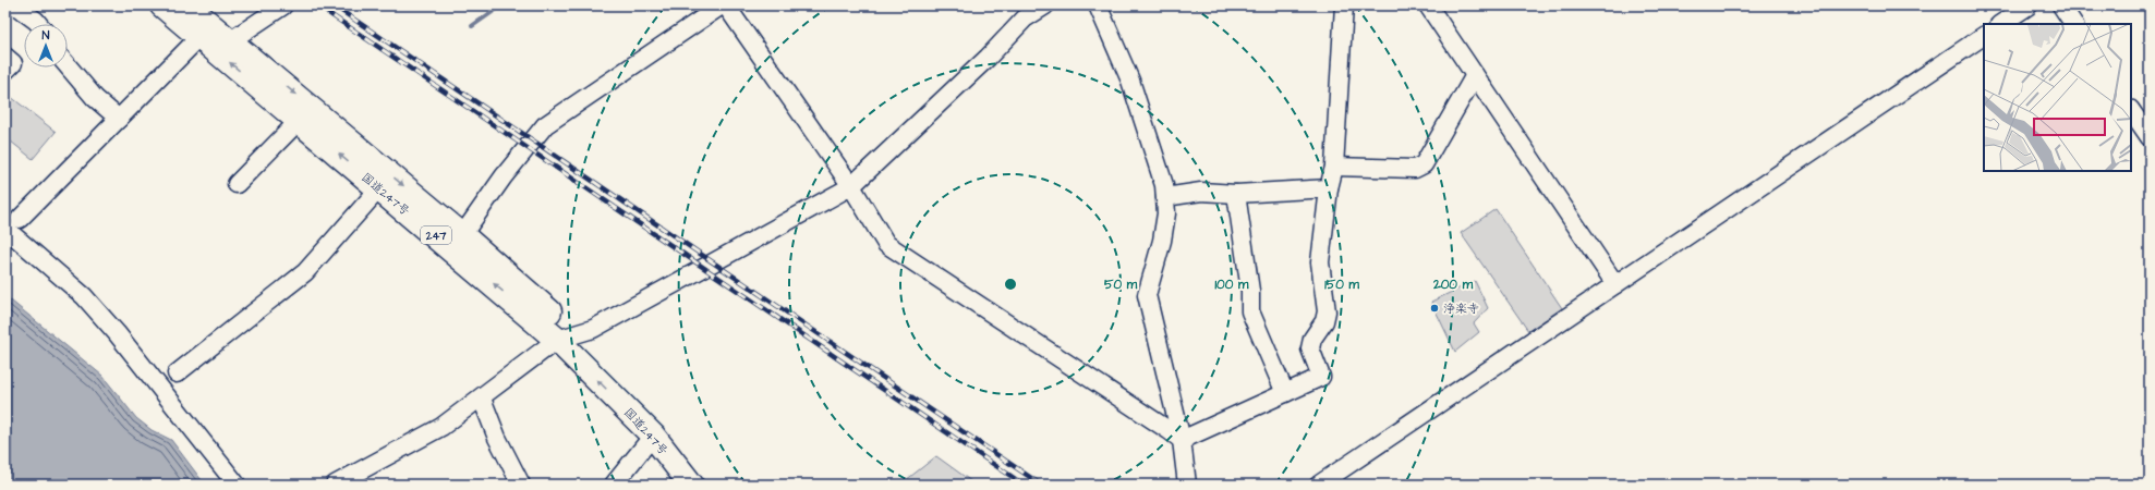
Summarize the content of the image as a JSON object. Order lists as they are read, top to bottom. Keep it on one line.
{"streets":{"highway":["国道247号","247"]},"places":["浄楽寺"],"north":"top","rings":["50 m","100 m","150 m","200 m"]}
